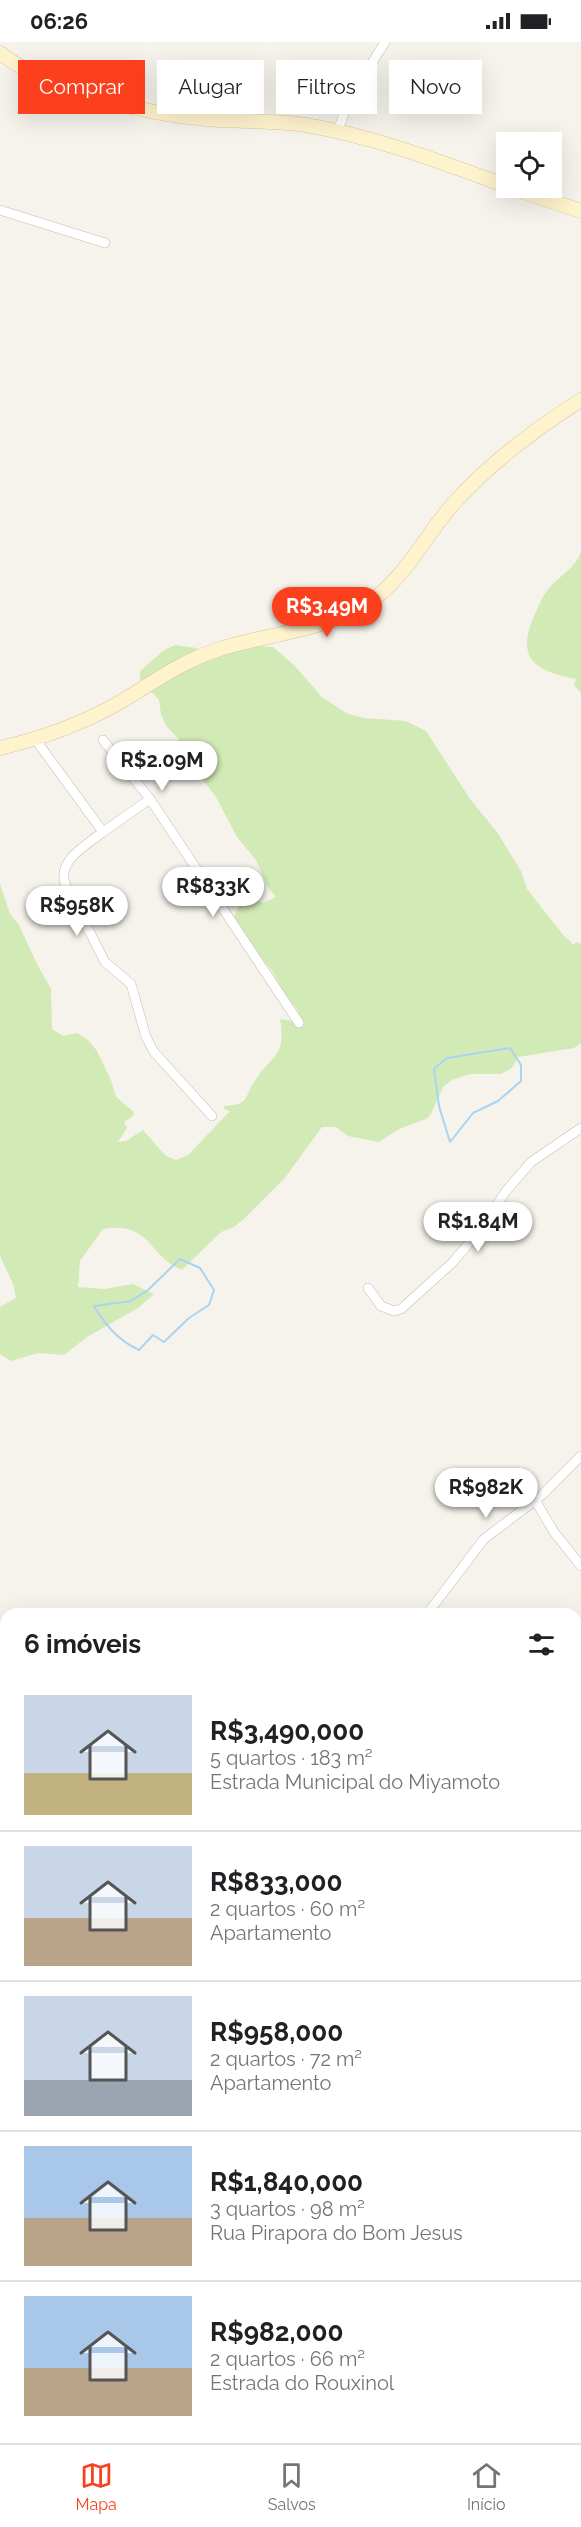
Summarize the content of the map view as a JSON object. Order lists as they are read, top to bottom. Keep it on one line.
{"page":{"status":"06:26","chip":["Comprar","Alugar","Filtros","Novo"],"price":["R$3.49M","R$2.09M","R$833K","R$958K","R$1.84M","R$982K"],"heading":"6 imóveis","list":[{"name":"R$3,490,000","note":"5 quartos · 183 m² · Estrada Municipal do Miyamoto"},{"name":"R$833,000","note":"2 quartos · 60 m² · Apartamento"},{"name":"R$958,000","note":"2 quartos · 72 m² · Apartamento"},{"name":"R$1,840,000","note":"3 quartos · 98 m² · Rua Pirapora do Bom Jesus"},{"name":"R$982,000","note":"2 quartos · 66 m² · Estrada do Rouxinol"}],"tabs":["Mapa","Salvos","Início"]}}
